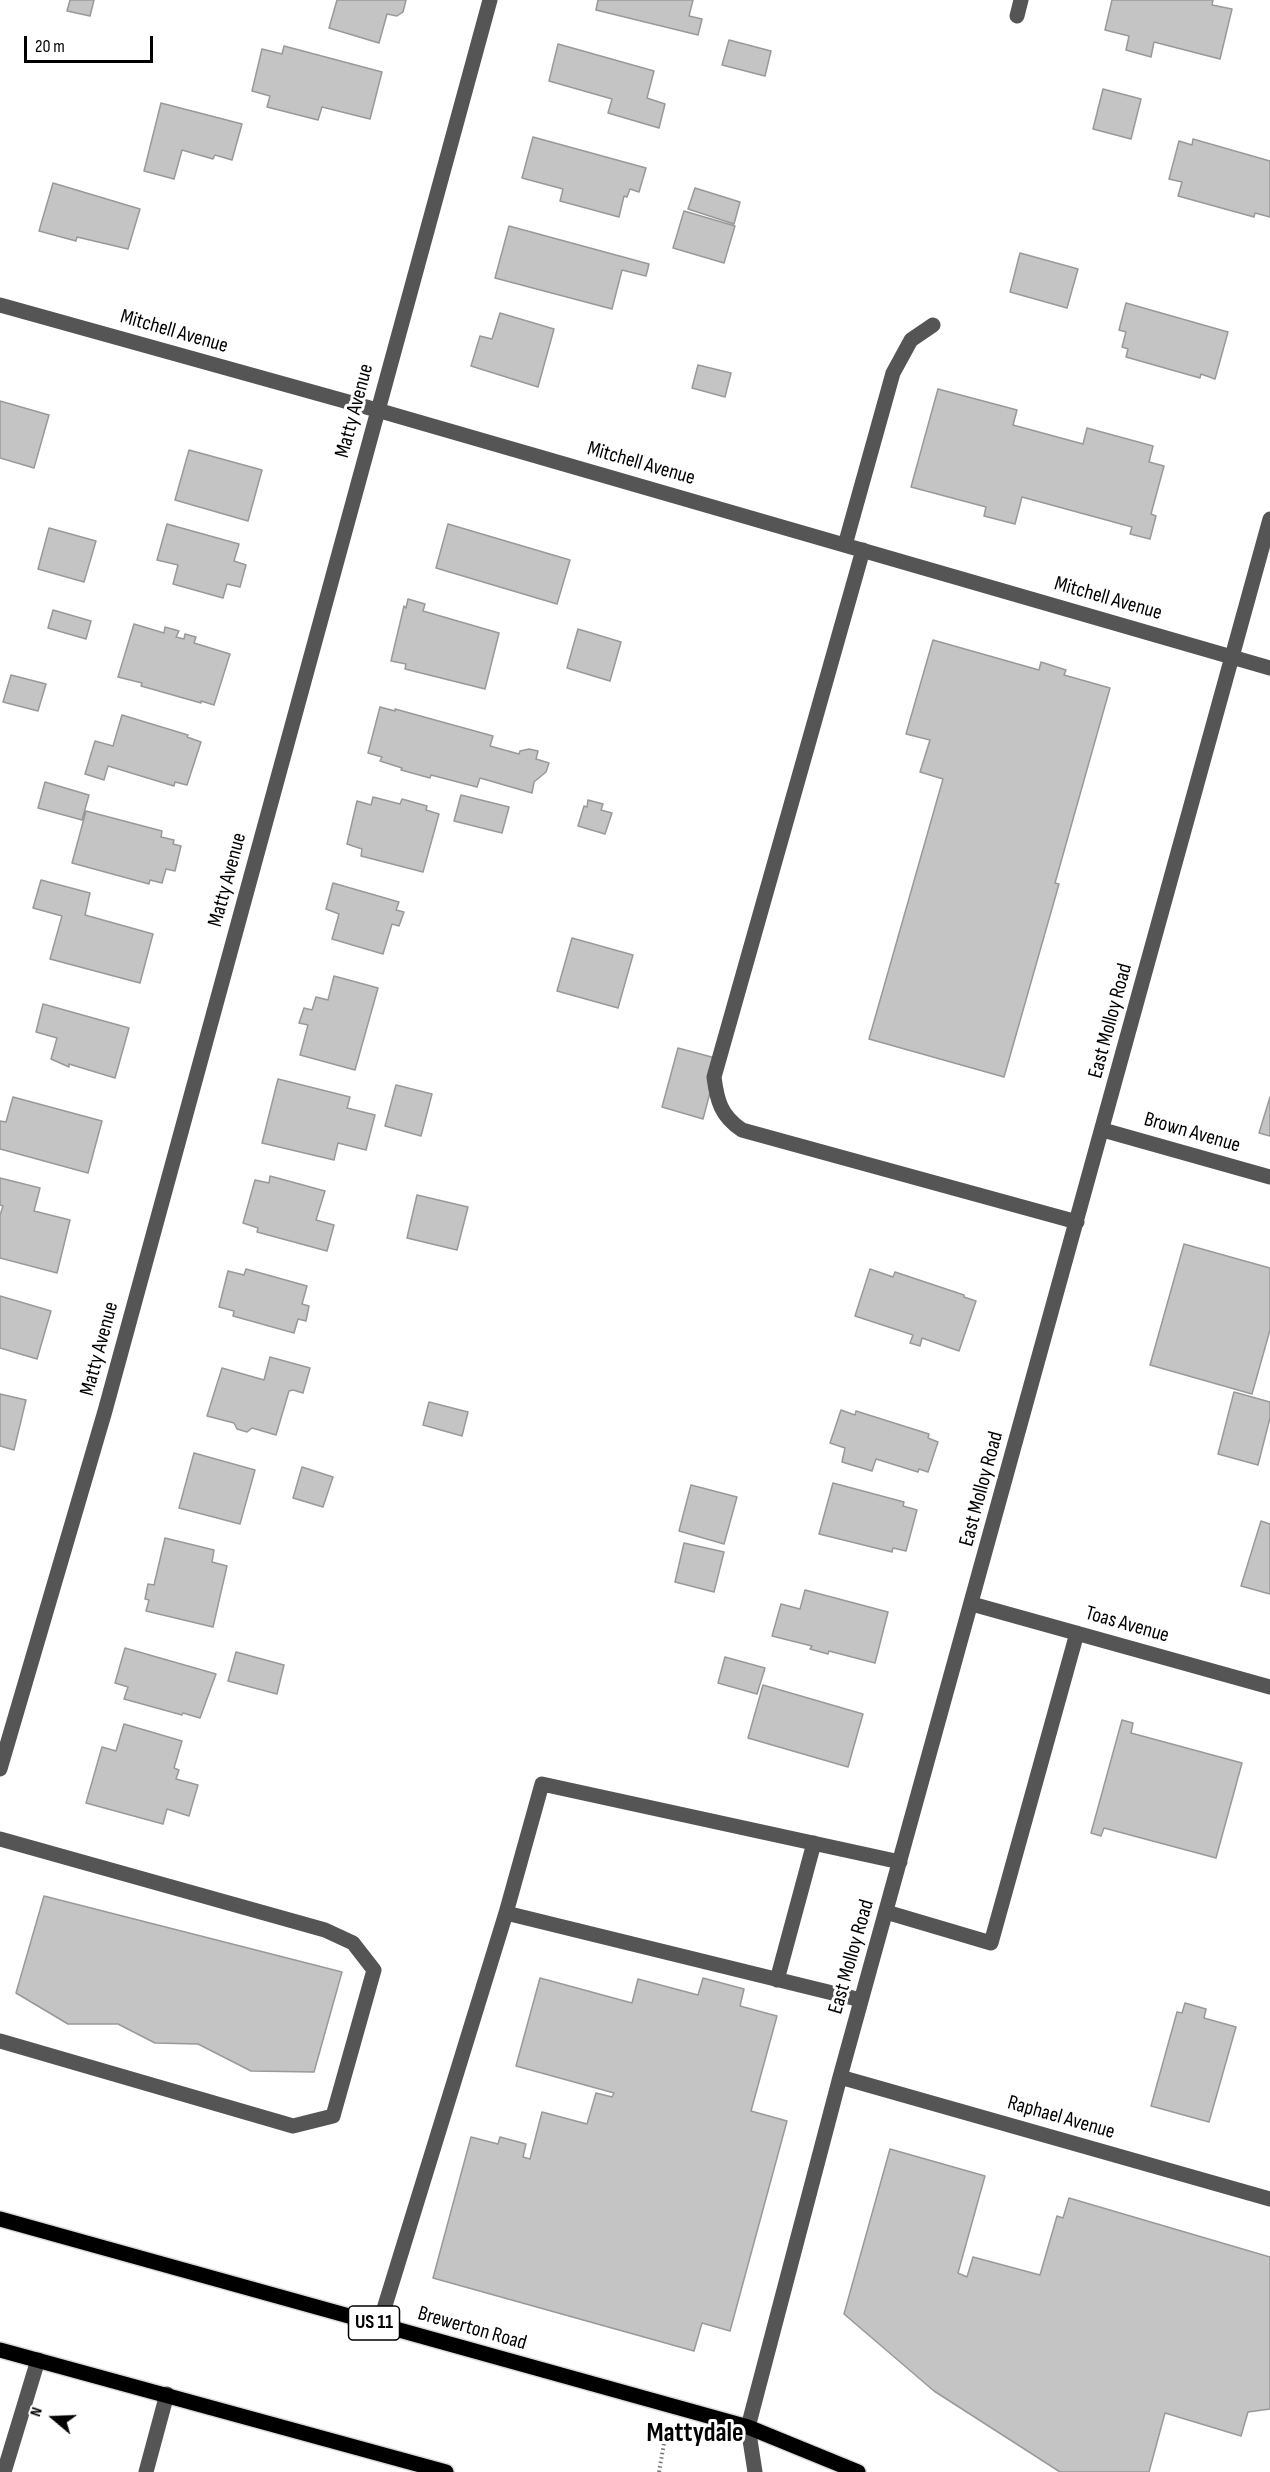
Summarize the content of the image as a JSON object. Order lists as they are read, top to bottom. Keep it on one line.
{"streets":{"main road":["US 11","Brewerton Road"],"street":["Mitchell Avenue","Matty Avenue","East Molloy Road","Brown Avenue","Toas Avenue","Raphael Avenue"]},"crossings":[["Mitchell Avenue","Matty Avenue"],["Mitchell Avenue","East Molloy Road"],["East Molloy Road","Brown Avenue"],["East Molloy Road","Toas Avenue"],["East Molloy Road","Raphael Avenue"],["East Molloy Road","Brewerton Road"]],"districts":["Mattydale"],"scale_bar":"20 m","north":"left"}
